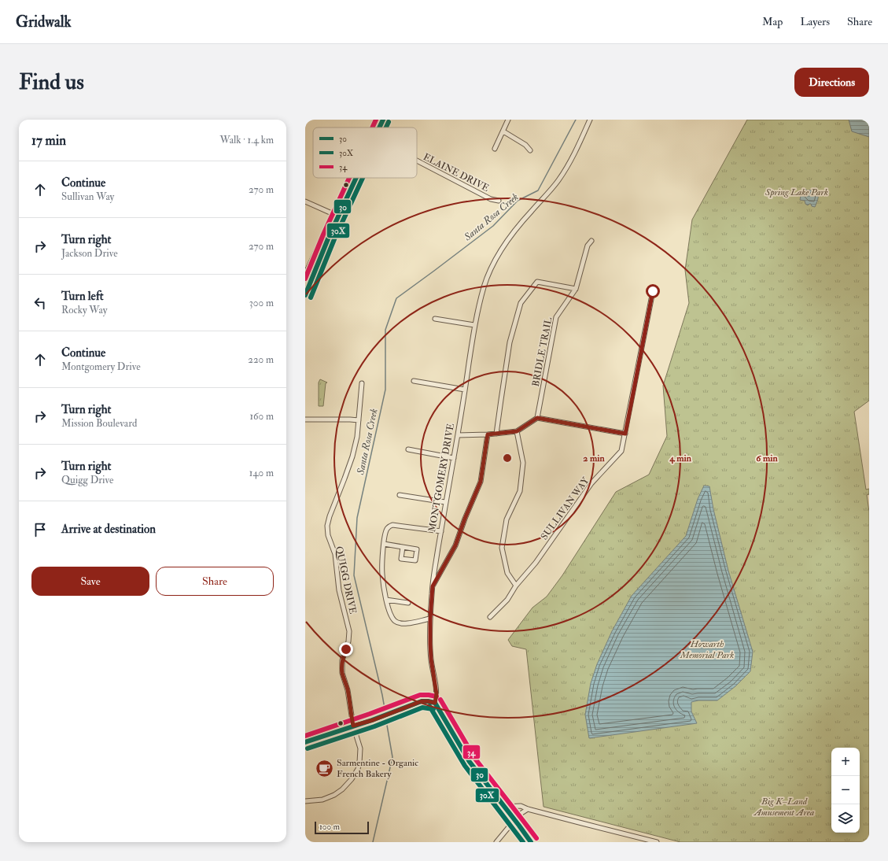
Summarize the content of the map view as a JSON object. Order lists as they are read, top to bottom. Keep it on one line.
{"streets":{"street":["ELAINE DRIVE","BRIDLE TRAIL","MONTGOMERY DRIVE","SULLIVAN WAY","QUIGG DRIVE"]},"water":["Santa Rosa Creek"],"parks":["Spring Lake Park","Howarth Memorial Park","Big K–Land Amusement Area"],"places":{"cafe":["Sarmentine - Organic French Bakery"]},"lines":["transit line 30","transit line 34","transit line 30X"],"legend":["30","30X","34"],"scale_bar":"100 m","page":{"header":"Gridwalk","nav":["Map","Layers","Share"],"buttons":["Directions",["Save","Share"]],"title":"Find us","heading":["17 min","Walk · 1.4 km"],"list":[["Continue","Sullivan Way","270 m"],["Turn right","Jackson Drive","270 m"],["Turn left","Rocky Way","300 m"],["Continue","Montgomery Drive","220 m"],["Turn right","Mission Boulevard","160 m"],["Turn right","Quigg Drive","140 m"],"Arrive at destination"],"map_buttons":["+","−"],"scale":"100 m"},"rings":["2 min","4 min","6 min"]}
